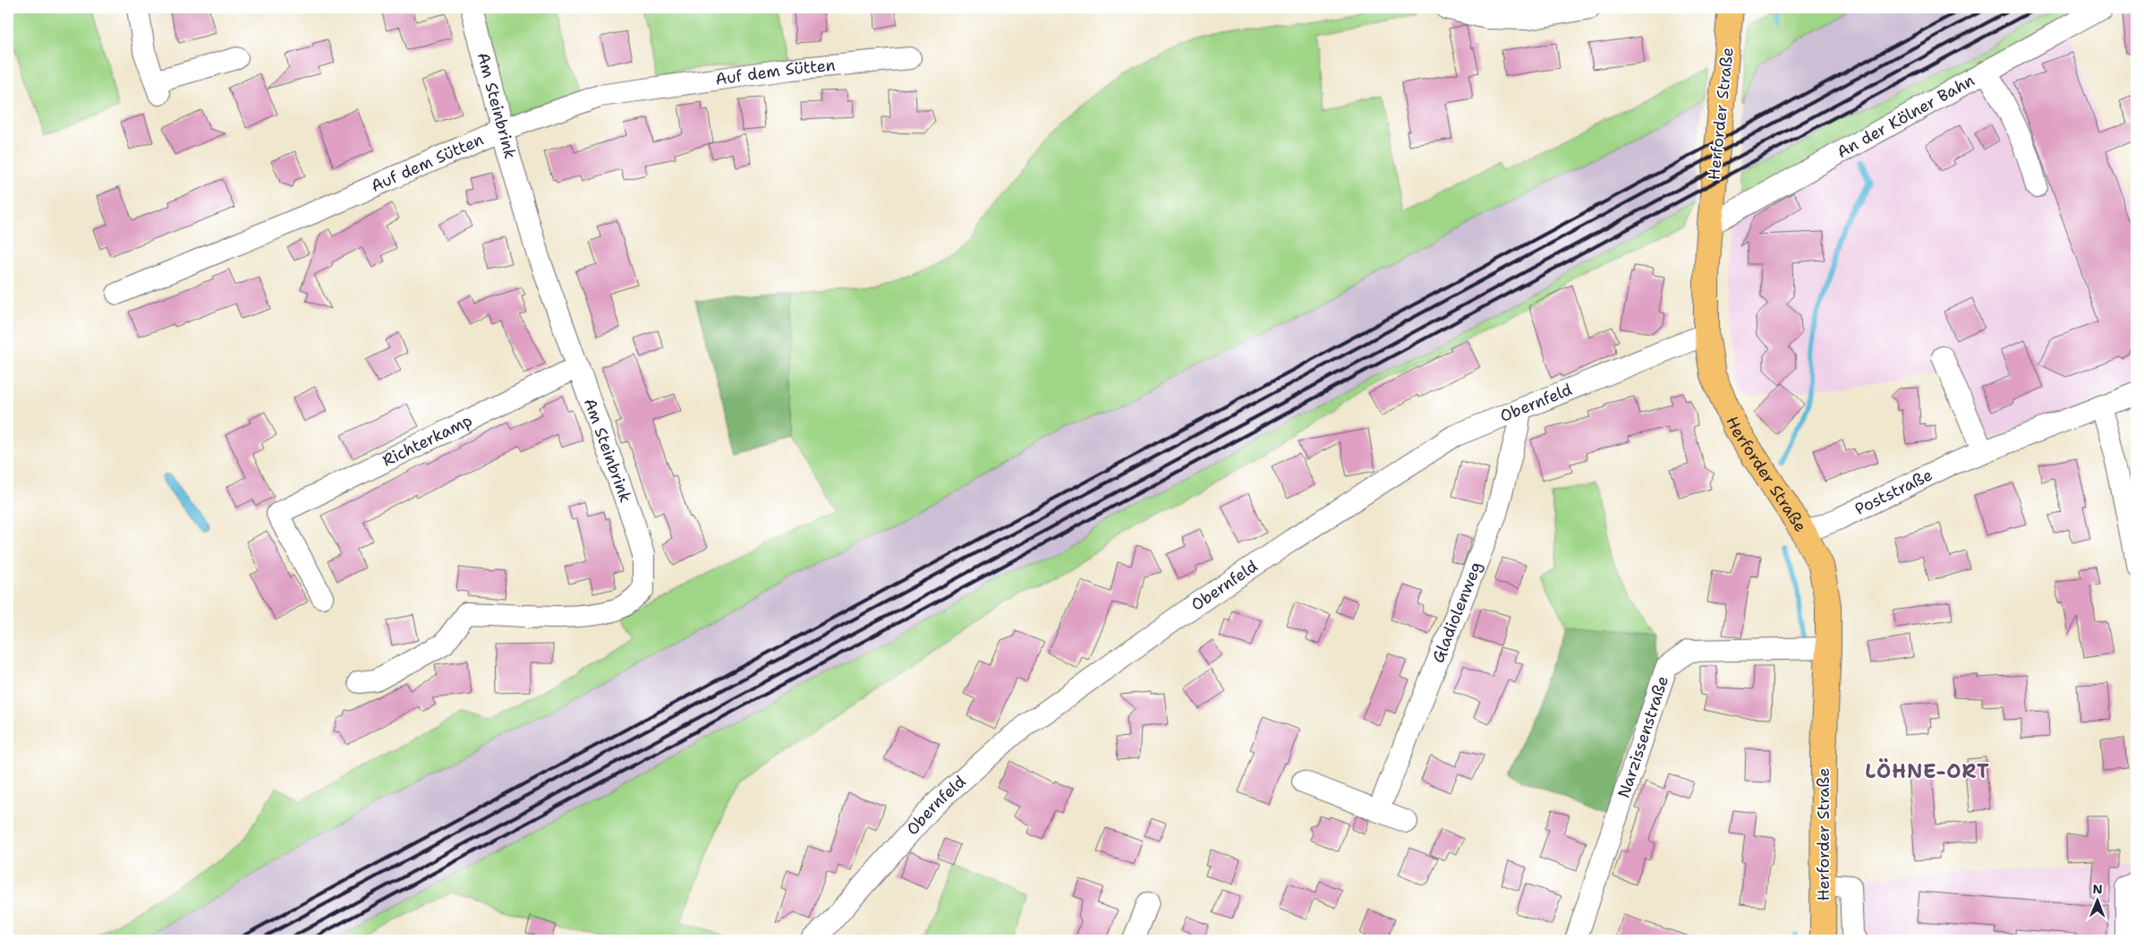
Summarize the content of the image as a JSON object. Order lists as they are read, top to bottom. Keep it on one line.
{"streets":{"main road":["Herforder Straße"],"street":["Auf dem Sütten","Am Steinbrink","An der Kölner Bahn","Obernfeld","Richterkamp","Poststraße","Gladiolenweg","Narzissenstraße"]},"crossings":[["Auf dem Sütten","Am Steinbrink"],["Am Steinbrink","Richterkamp"],["Herforder Straße","An der Kölner Bahn"],["Herforder Straße","Obernfeld"],["Herforder Straße","Poststraße"],["Herforder Straße","Narzissenstraße"],["Obernfeld","Gladiolenweg"]],"districts":["LÖHNE-ORT"],"north":"top"}
